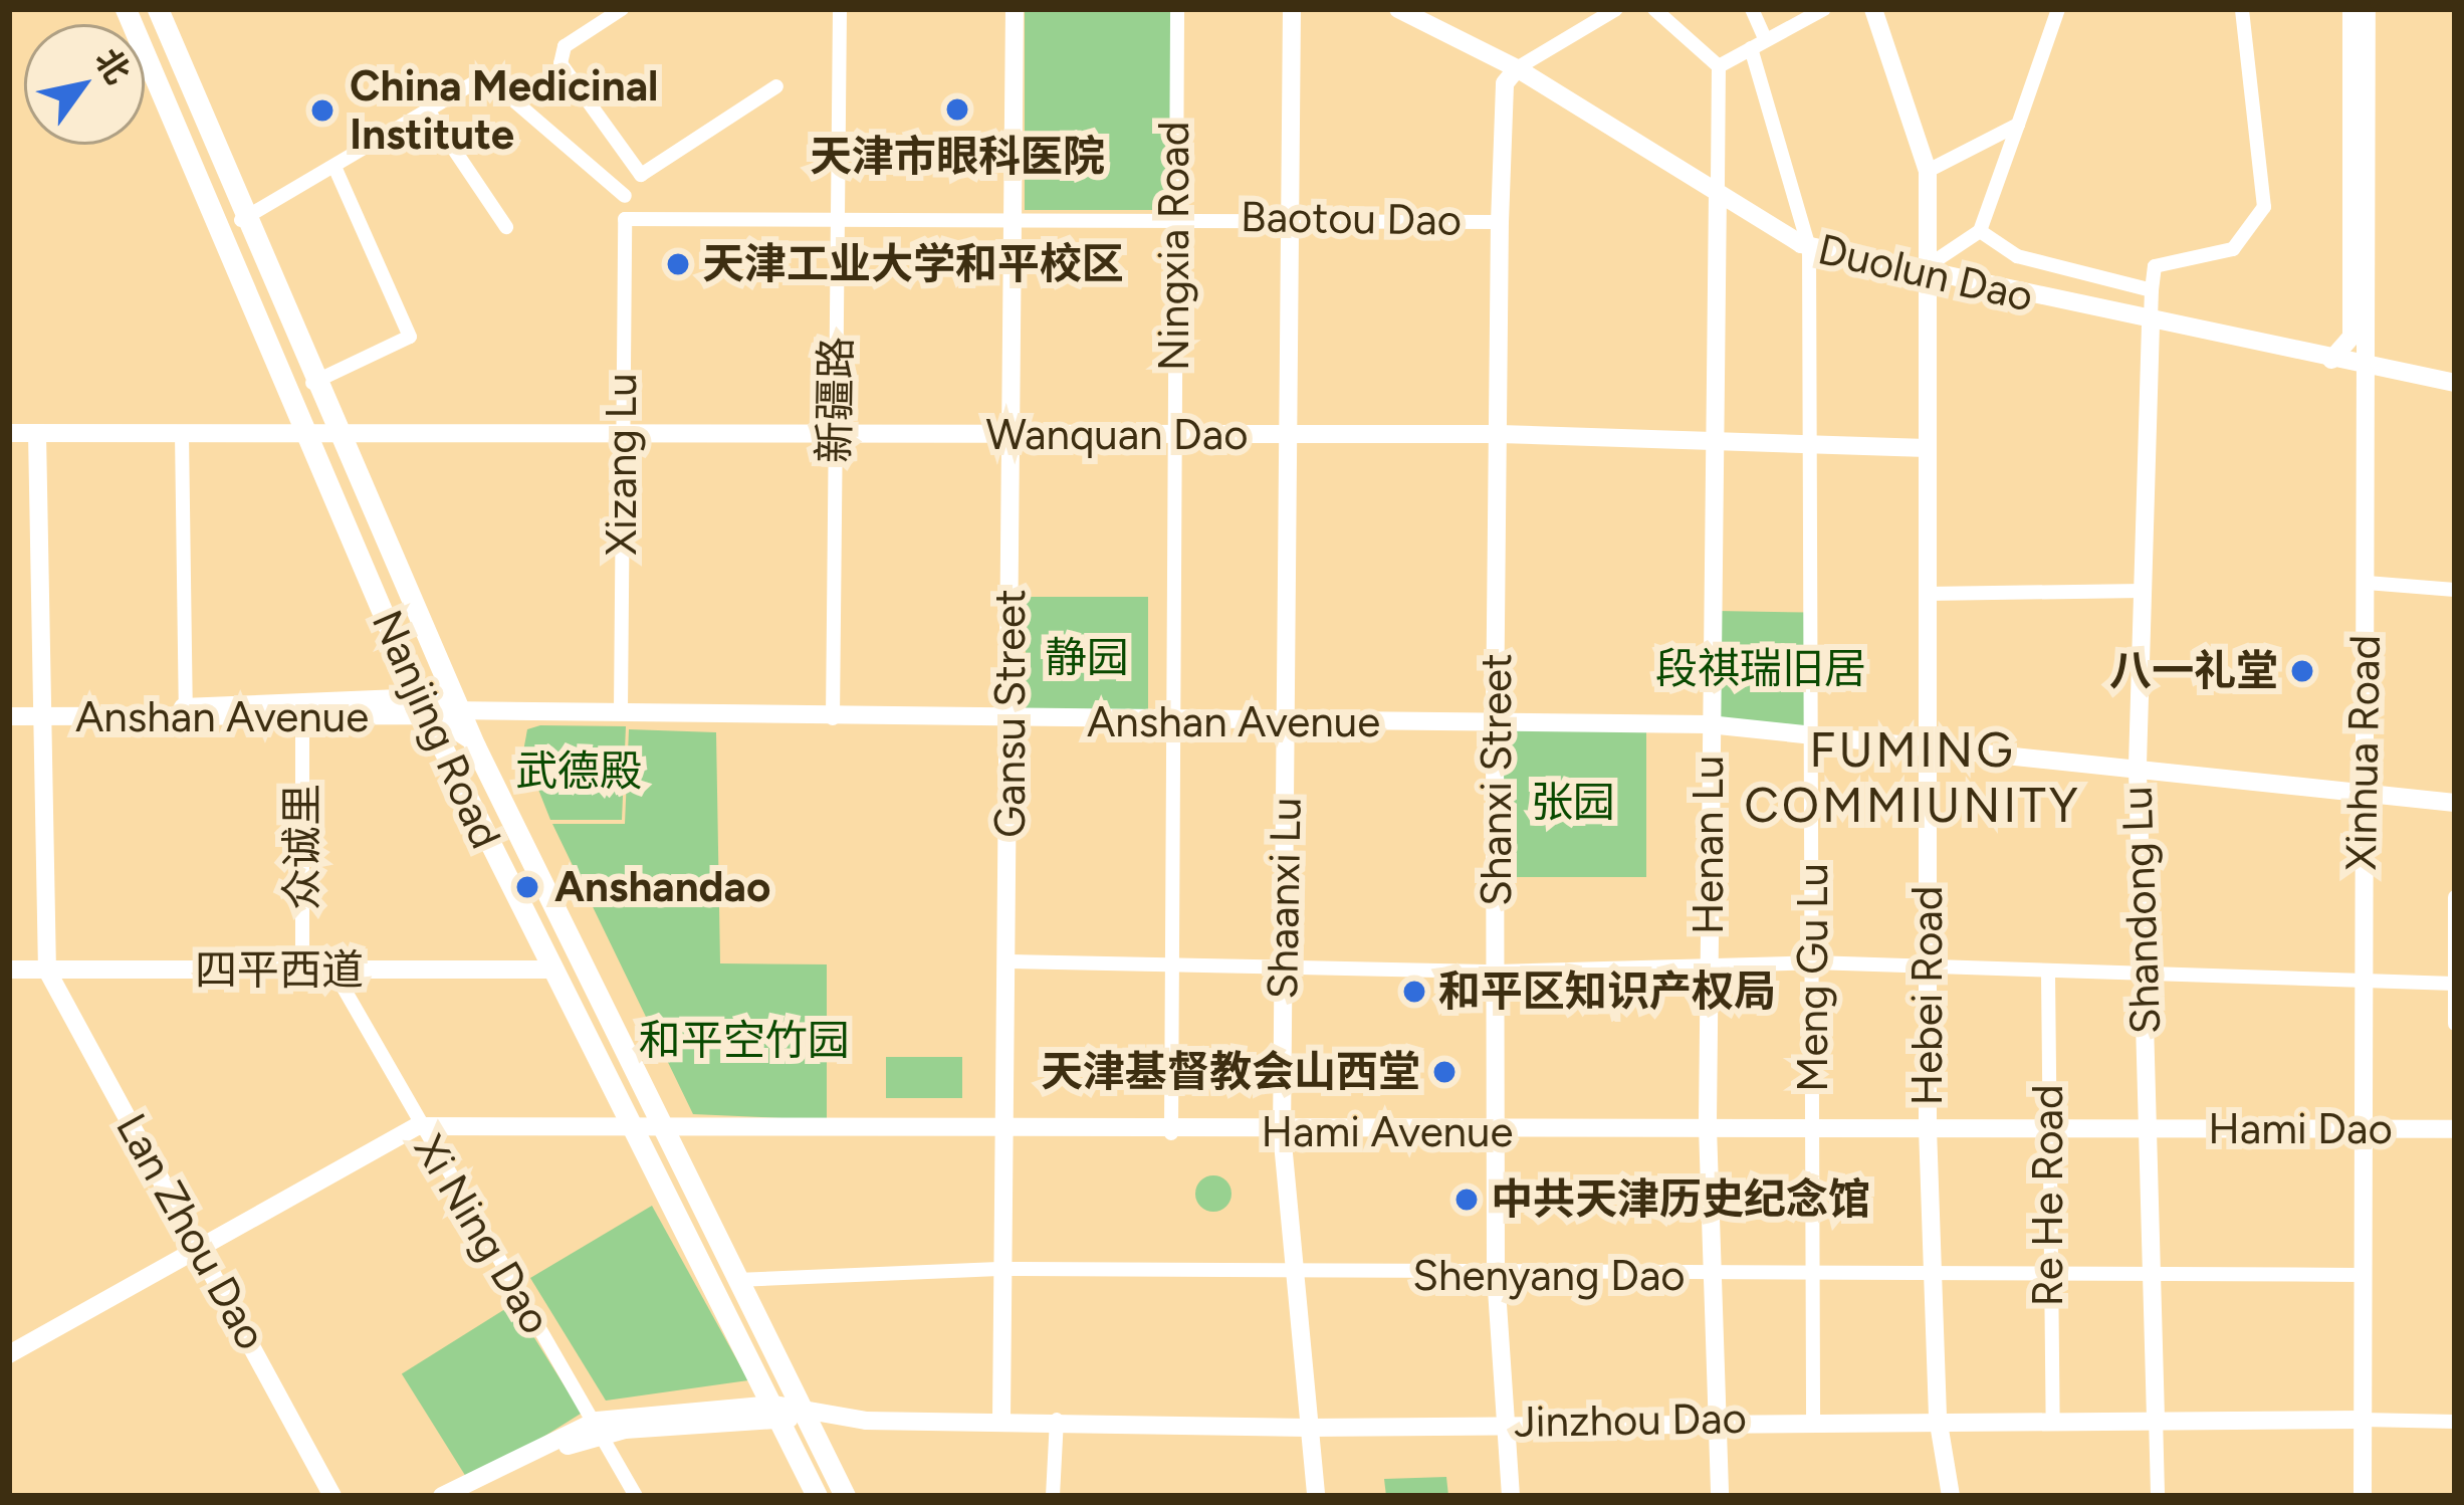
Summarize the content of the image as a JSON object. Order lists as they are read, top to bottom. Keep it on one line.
{"streets":{"main road":["Nanjing Road"],"street":["Baotou Dao","Ningxia Road","Duolun Dao","新疆路","Wanquan Dao","Xizang Lu","Gansu Street","Anshan Avenue","Xinhua Road","Shanxi Street","Henan Lu","众诚里","Shaanxi Lu","Shandong Lu","四平西道","Meng Gu Lu","Hebei Road","Hami Dao","Hami Avenue","Re He Road","Lan Zhou Dao","Xi Ning Dao","Shenyang Dao","Jinzhou Dao"]},"crossings":[["Baotou Dao","Ningxia Road"],["Baotou Dao","新疆路"],["Baotou Dao","Xizang Lu"],["Baotou Dao","Gansu Street"],["Baotou Dao","Shanxi Street"],["Baotou Dao","Shaanxi Lu"],["Ningxia Road","Wanquan Dao"],["Ningxia Road","Anshan Avenue"],["Ningxia Road","Hami Avenue"],["Duolun Dao","Xinhua Road"],["Duolun Dao","Shanxi Street"],["Duolun Dao","Henan Lu"],["Duolun Dao","Shandong Lu"],["Duolun Dao","Meng Gu Lu"],["Duolun Dao","Hebei Road"],["新疆路","Wanquan Dao"],["新疆路","Anshan Avenue"],["Wanquan Dao","Xizang Lu"],["Wanquan Dao","Gansu Street"],["Wanquan Dao","Nanjing Road"],["Wanquan Dao","Shanxi Street"],["Wanquan Dao","Henan Lu"],["Wanquan Dao","Shaanxi Lu"],["Wanquan Dao","Meng Gu Lu"],["Wanquan Dao","Hebei Road"],["Xizang Lu","Anshan Avenue"],["Gansu Street","Anshan Avenue"],["Gansu Street","Hami Avenue"],["Gansu Street","Shenyang Dao"],["Gansu Street","Jinzhou Dao"],["Anshan Avenue","Nanjing Road"],["Anshan Avenue","Xinhua Road"],["Anshan Avenue","Shanxi Street"],["Anshan Avenue","Henan Lu"],["Anshan Avenue","众诚里"],["Anshan Avenue","Shaanxi Lu"],["Anshan Avenue","Shandong Lu"],["Anshan Avenue","Meng Gu Lu"],["Anshan Avenue","Hebei Road"],["Nanjing Road","四平西道"],["Nanjing Road","Hami Avenue"],["Nanjing Road","Shenyang Dao"],["Nanjing Road","Jinzhou Dao"],["Xinhua Road","Hami Dao"],["Xinhua Road","Shenyang Dao"],["Xinhua Road","Jinzhou Dao"],["Shanxi Street","Hami Avenue"],["Shanxi Street","Shenyang Dao"],["Shanxi Street","Jinzhou Dao"],["Henan Lu","Hami Avenue"],["Henan Lu","Shenyang Dao"],["Henan Lu","Jinzhou Dao"],["众诚里","四平西道"],["Shaanxi Lu","Hami Avenue"],["Shaanxi Lu","Shenyang Dao"],["Shaanxi Lu","Jinzhou Dao"],["Shandong Lu","Hami Dao"],["Shandong Lu","Hami Avenue"],["Shandong Lu","Shenyang Dao"],["Shandong Lu","Jinzhou Dao"],["四平西道","Lan Zhou Dao"],["四平西道","Xi Ning Dao"],["Meng Gu Lu","Hami Avenue"],["Meng Gu Lu","Shenyang Dao"],["Meng Gu Lu","Jinzhou Dao"],["Hebei Road","Hami Avenue"],["Hebei Road","Shenyang Dao"],["Hebei Road","Jinzhou Dao"],["Hami Dao","Hami Avenue"],["Hami Avenue","Re He Road"],["Hami Avenue","Xi Ning Dao"],["Re He Road","Shenyang Dao"],["Re He Road","Jinzhou Dao"]],"districts":["FUMING COMMIUNITY"],"parks":["静园","段祺瑞旧居","武德殿","张园","和平空竹园"],"places":["天津市眼科医院","China Medicinal Institute","天津工业大学和平校区","八一礼堂","Anshandao","和平区知识产权局","天津基督教会山西堂","中共天津历史纪念馆"],"north":"top right"}
